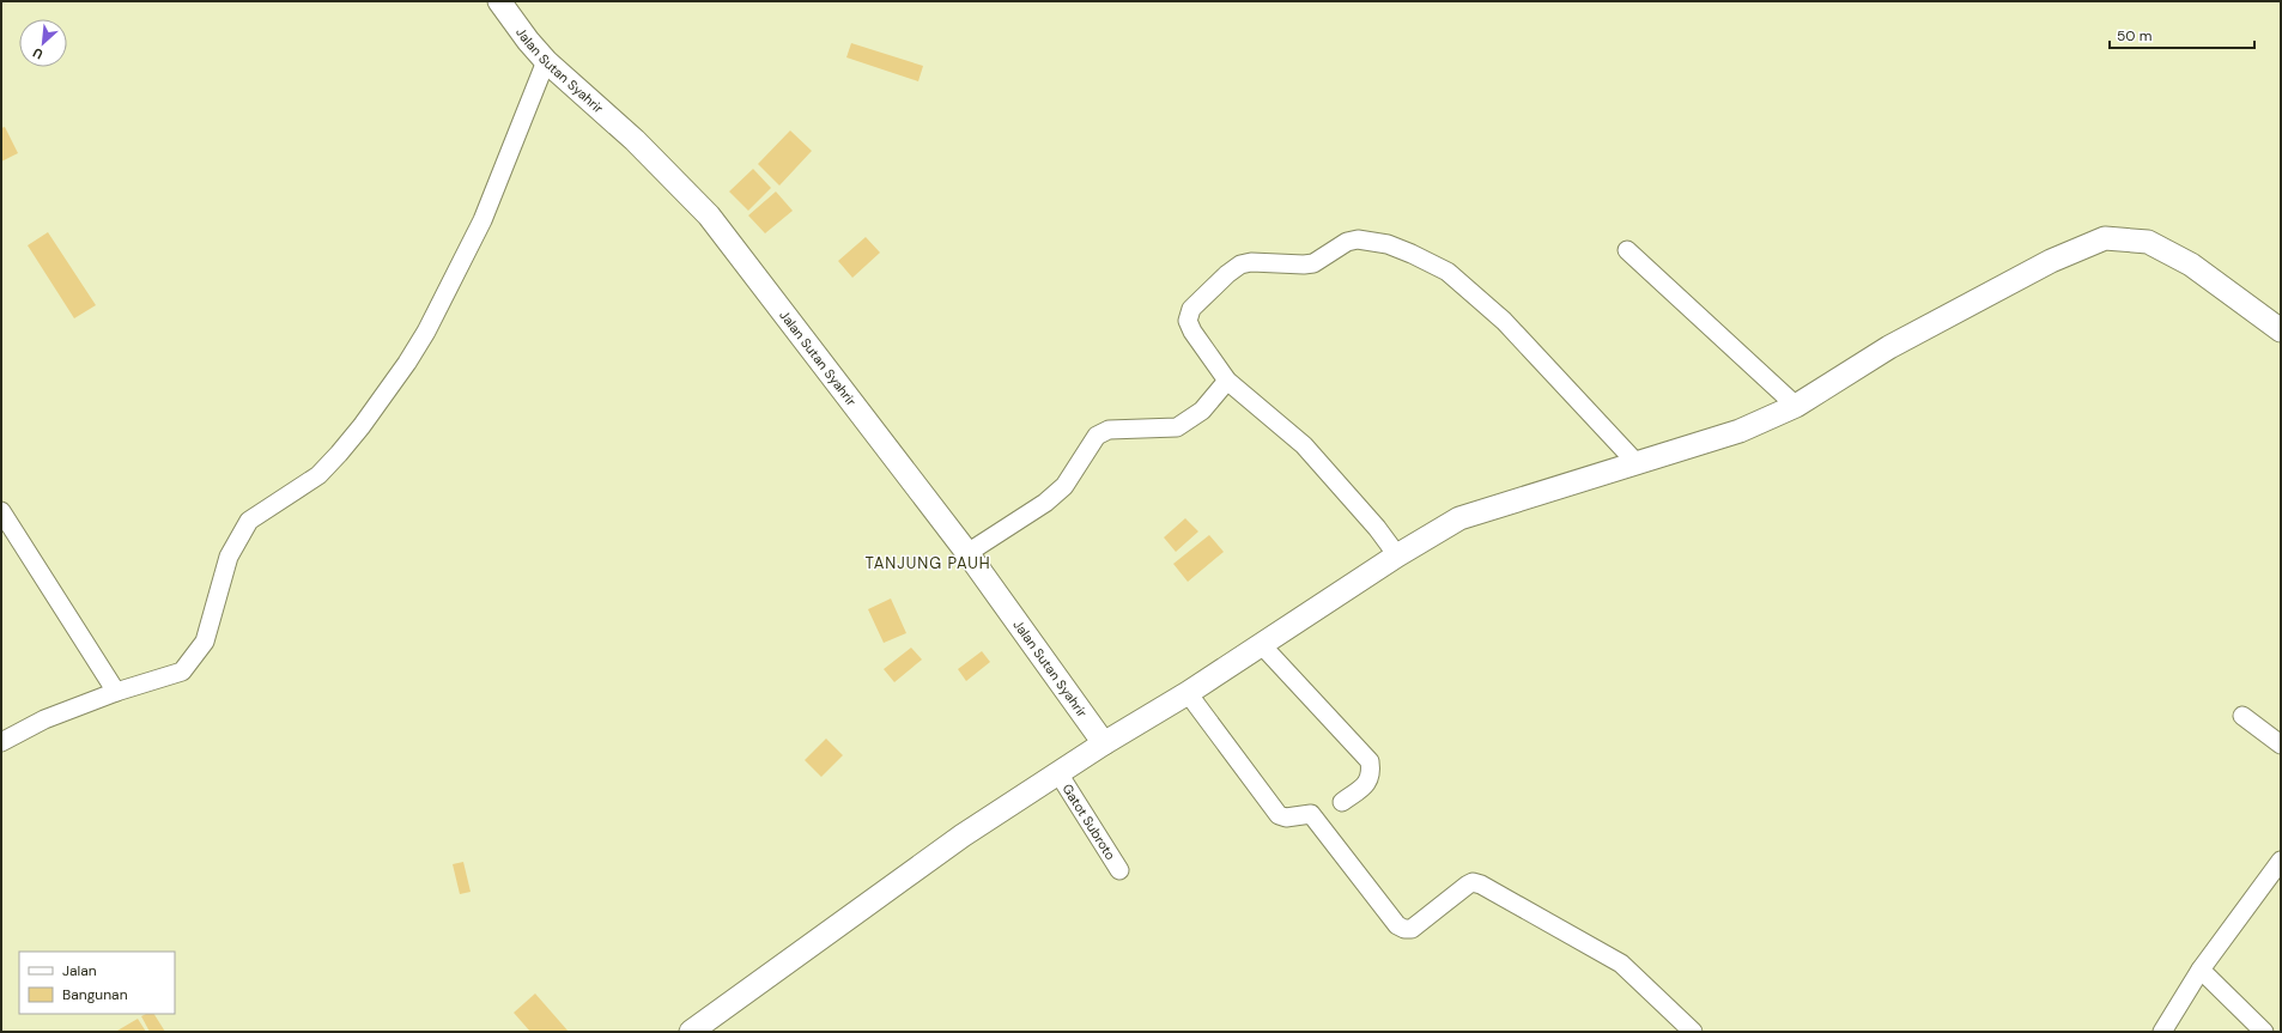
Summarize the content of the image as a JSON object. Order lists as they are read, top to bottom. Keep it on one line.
{"streets":{"street":["Jalan Sutan Syahrir","Gatot Subroto"]},"districts":["TANJUNG PAUH"],"legend":["Jalan","Bangunan"],"scale_bar":"50 m","north":"bottom left"}
